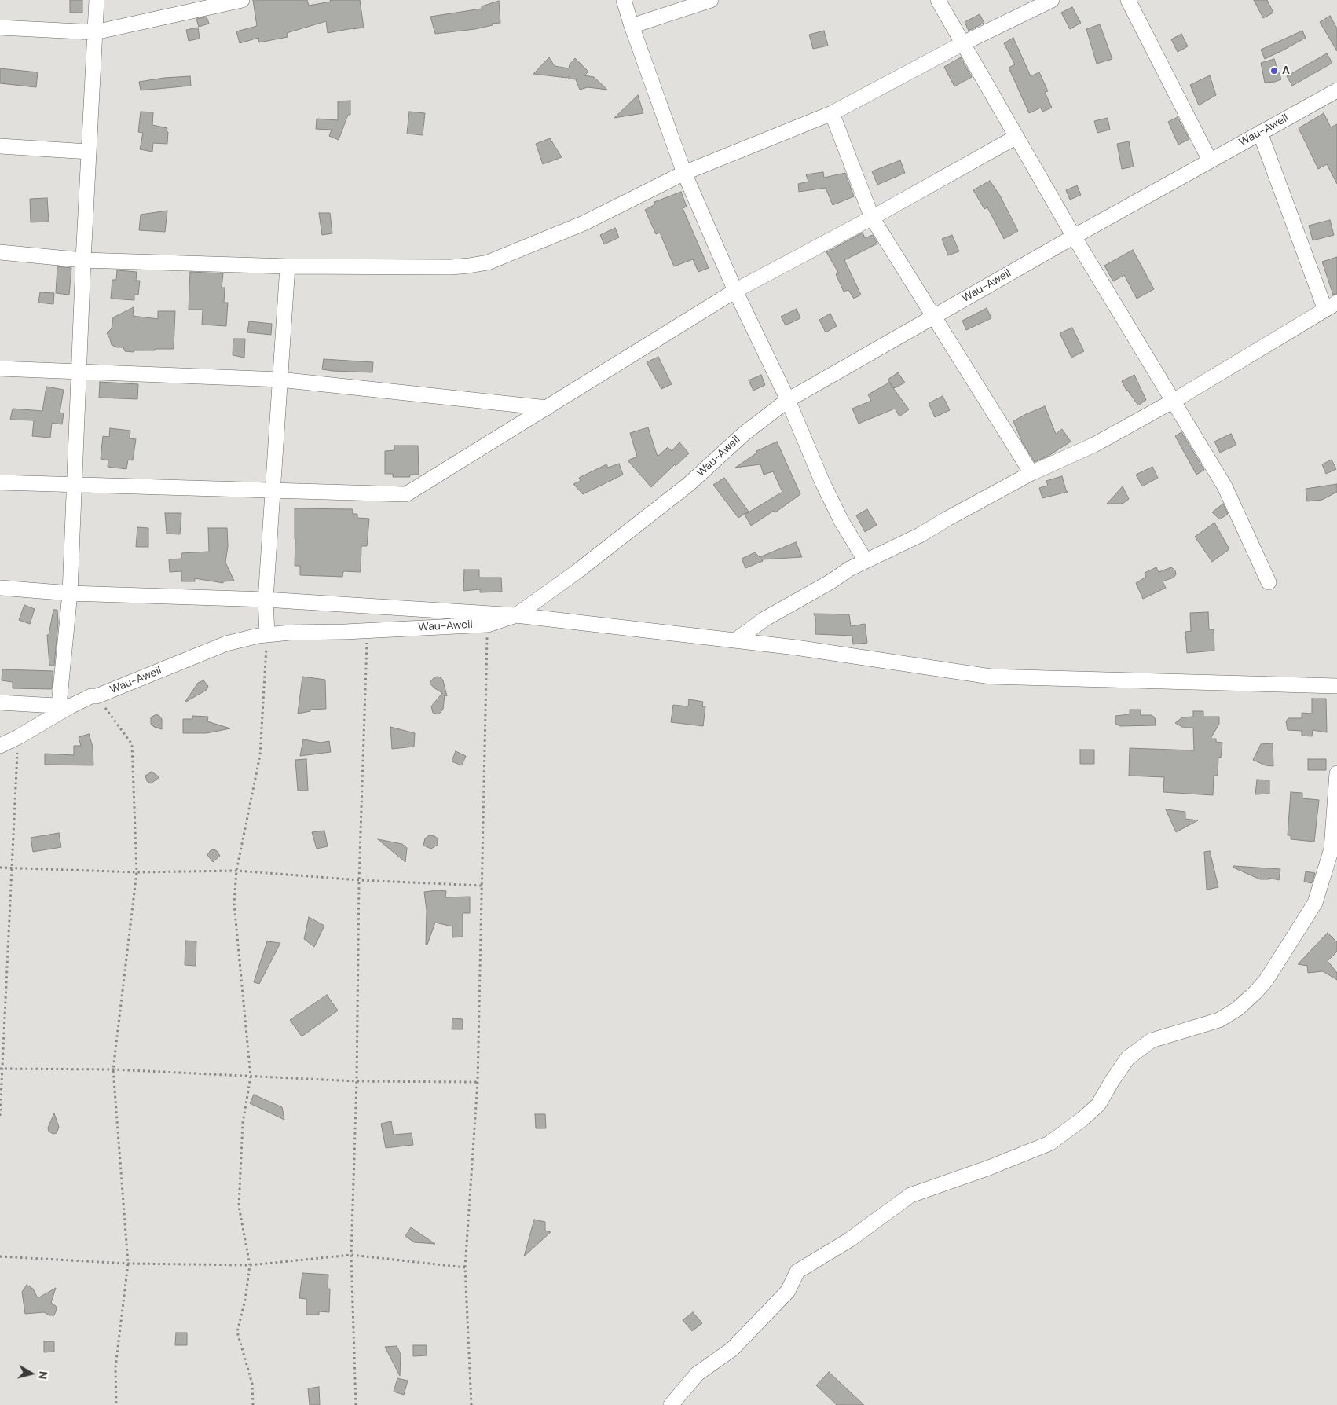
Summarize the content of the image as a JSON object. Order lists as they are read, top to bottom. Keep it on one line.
{"streets":{"street":["Wau-Aweil"]},"places":["A"],"north":"right"}
